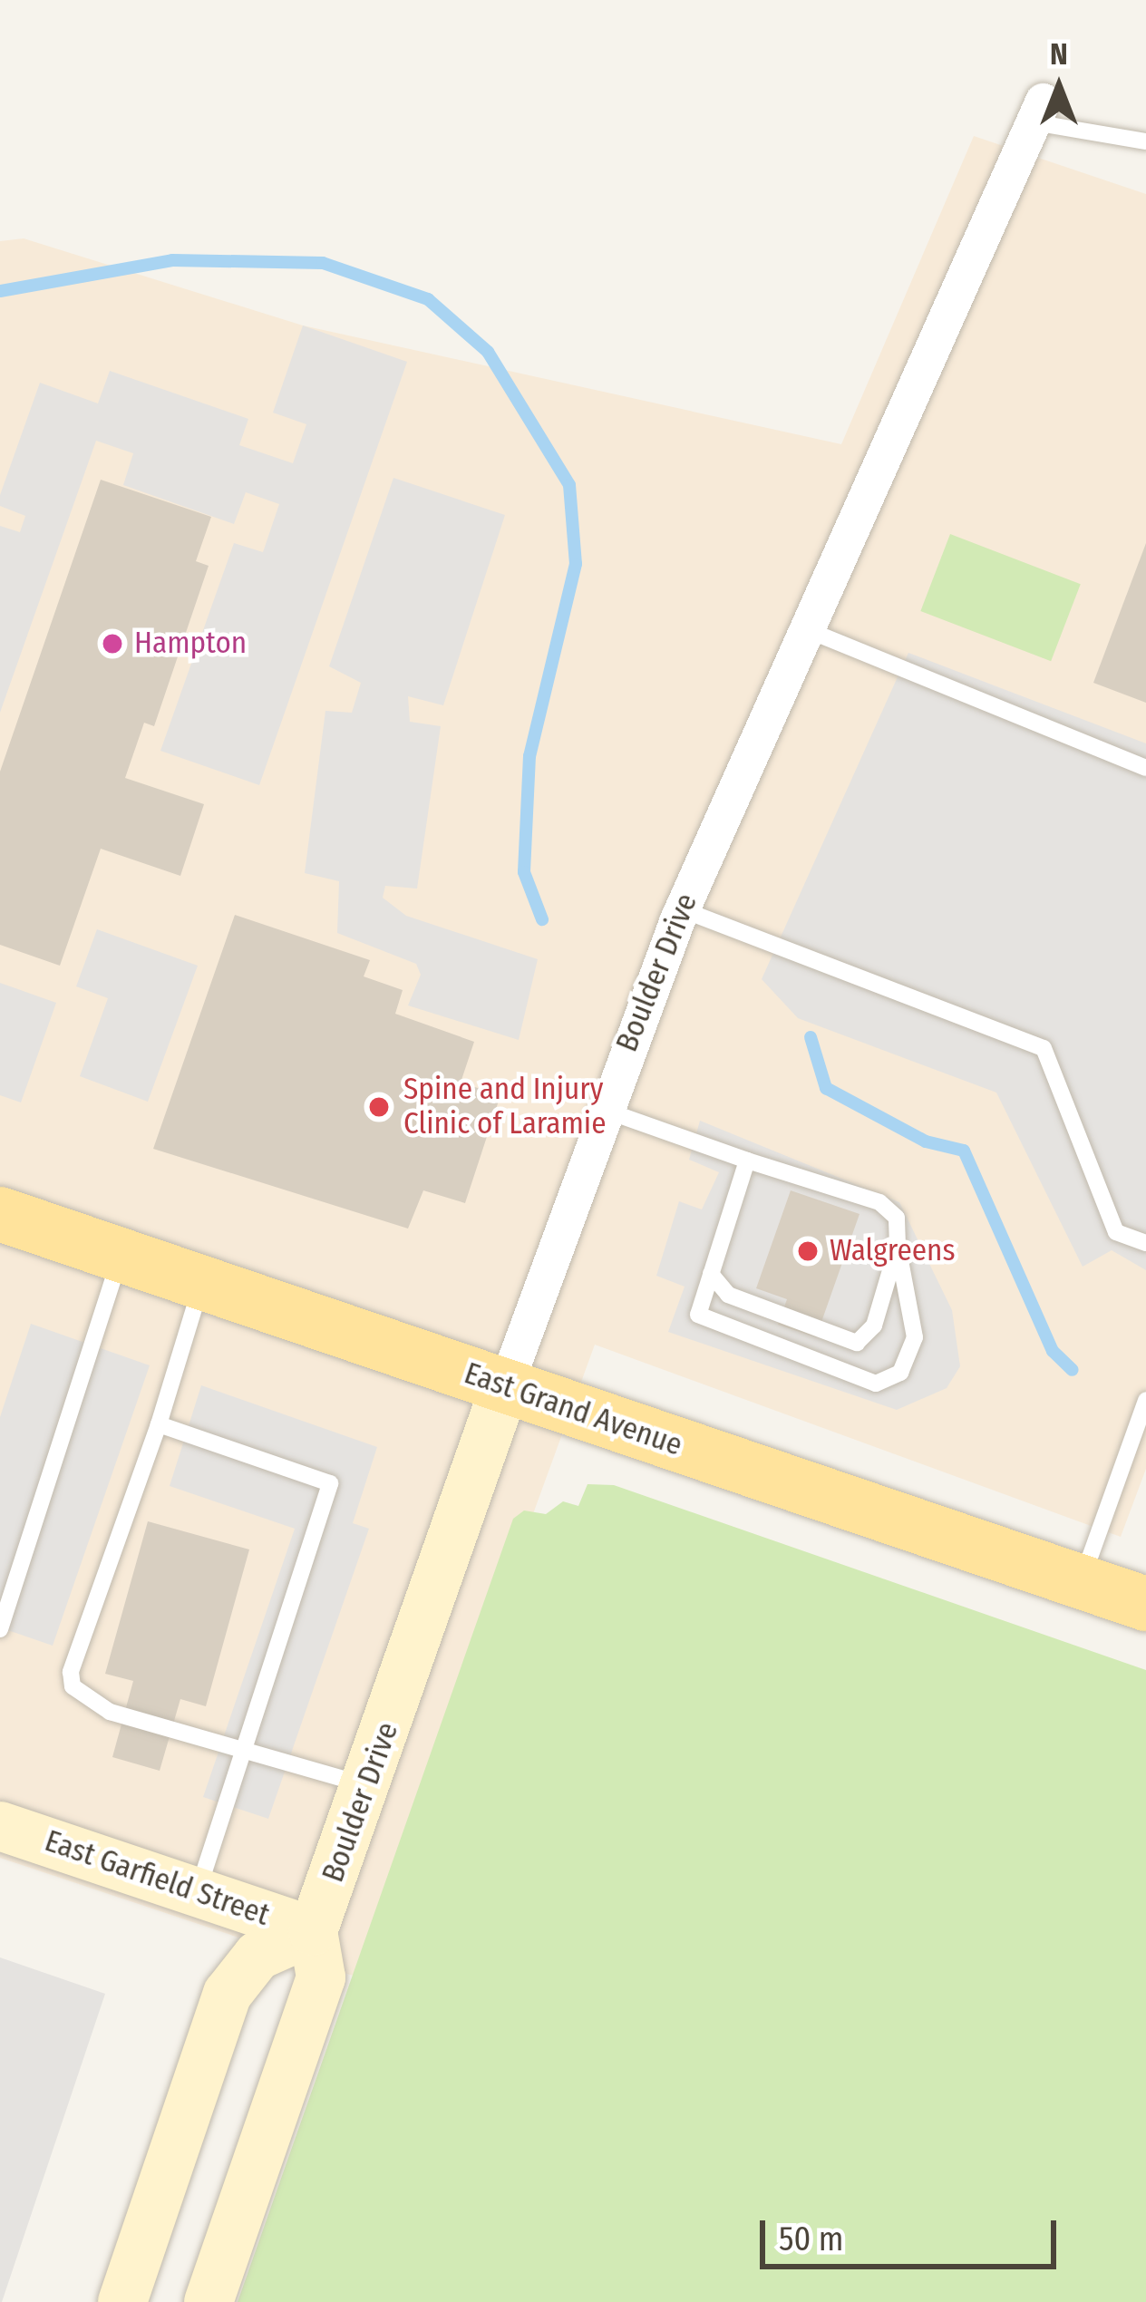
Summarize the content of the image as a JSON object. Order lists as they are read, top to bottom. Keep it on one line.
{"streets":{"main road":["East Grand Avenue"],"street":["Boulder Drive","East Garfield Street"]},"crossings":[["Boulder Drive","East Grand Avenue"],["Boulder Drive","East Garfield Street"]],"places":["Hampton","Spine and Injury Clinic of Laramie","Walgreens"],"scale_bar":"50 m","north":"top"}
